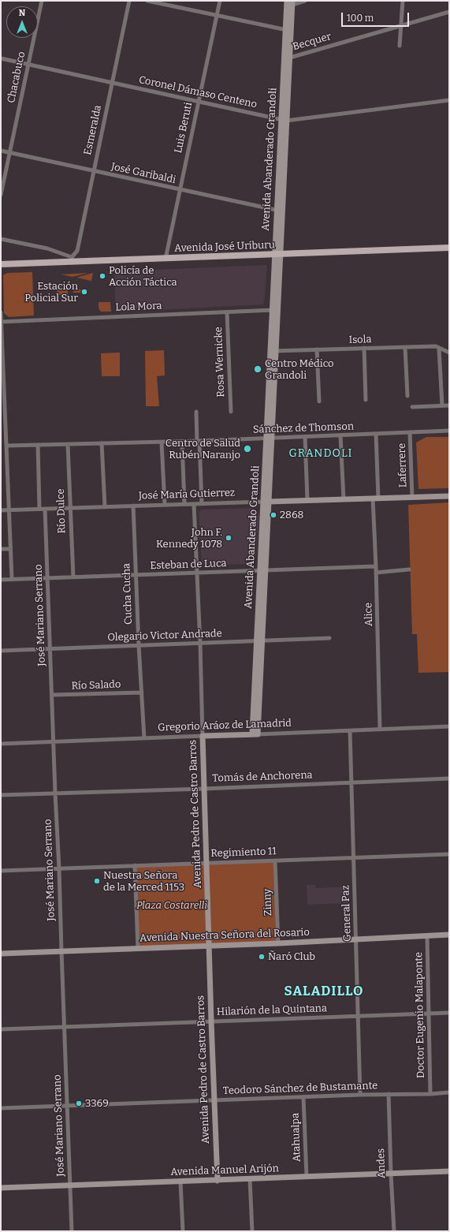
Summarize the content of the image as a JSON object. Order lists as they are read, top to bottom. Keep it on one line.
{"streets":{"main road":["Avenida José Uriburu"],"street":["Becquer","Chacabuco","Coronel Dámaso Centeno","Luis Beruti","Esmeralda","Avenida Abanderado Grandoli","José Garibaldi","Lola Mora","Isola","Rosa Wernicke","Sánchez de Thomson","Laferrere","José María Gutierrez","Río Dulce","Esteban de Luca","Cucha Cucha","Alice","José Mariano Serrano","Olegario Victor Andrade","Río Salado","Gregorio Aráoz de Lamadrid","Tomás de Anchorena","Avenida Pedro de Castro Barros","Regimiento 11","Zinny","General Paz","Avenida Nuestra Señora del Rosario","Hilarión de la Quintana","Doctor Eugenio Malaponte","Teodoro Sánchez de Bustamante","Atahualpa","Andes","Avenida Manuel Arijón"]},"crossings":[["Becquer","Avenida Abanderado Grandoli"],["Chacabuco","Coronel Dámaso Centeno"],["Chacabuco","José Garibaldi"],["Coronel Dámaso Centeno","Luis Beruti"],["Coronel Dámaso Centeno","Esmeralda"],["Coronel Dámaso Centeno","Avenida Abanderado Grandoli"],["Luis Beruti","José Garibaldi"],["Luis Beruti","Avenida José Uriburu"],["Esmeralda","José Garibaldi"],["Esmeralda","Avenida José Uriburu"],["Avenida Abanderado Grandoli","José Garibaldi"],["Avenida Abanderado Grandoli","Avenida José Uriburu"],["Avenida Abanderado Grandoli","Lola Mora"],["Avenida Abanderado Grandoli","Isola"],["Avenida Abanderado Grandoli","Sánchez de Thomson"],["Avenida Abanderado Grandoli","José María Gutierrez"],["Avenida Abanderado Grandoli","Esteban de Luca"],["Avenida Abanderado Grandoli","Olegario Victor Andrade"],["Avenida Abanderado Grandoli","Gregorio Aráoz de Lamadrid"],["Lola Mora","Rosa Wernicke"],["Sánchez de Thomson","Laferrere"],["Sánchez de Thomson","Río Dulce"],["Sánchez de Thomson","Alice"],["Laferrere","José María Gutierrez"],["José María Gutierrez","Río Dulce"],["José María Gutierrez","Cucha Cucha"],["José María Gutierrez","Alice"],["José María Gutierrez","José Mariano Serrano"],["José María Gutierrez","Avenida Pedro de Castro Barros"],["Río Dulce","Esteban de Luca"],["Esteban de Luca","Cucha Cucha"],["Esteban de Luca","Alice"],["Esteban de Luca","José Mariano Serrano"],["Esteban de Luca","Avenida Pedro de Castro Barros"],["Cucha Cucha","Olegario Victor Andrade"],["Cucha Cucha","Río Salado"],["Cucha Cucha","Gregorio Aráoz de Lamadrid"],["Alice","Gregorio Aráoz de Lamadrid"],["José Mariano Serrano","Olegario Victor Andrade"],["José Mariano Serrano","Río Salado"],["José Mariano Serrano","Gregorio Aráoz de Lamadrid"],["José Mariano Serrano","Tomás de Anchorena"],["José Mariano Serrano","Regimiento 11"],["José Mariano Serrano","Avenida Nuestra Señora del Rosario"],["José Mariano Serrano","Hilarión de la Quintana"],["José Mariano Serrano","Teodoro Sánchez de Bustamante"],["José Mariano Serrano","Avenida Manuel Arijón"],["Olegario Victor Andrade","Avenida Pedro de Castro Barros"],["Gregorio Aráoz de Lamadrid","Avenida Pedro de Castro Barros"],["Gregorio Aráoz de Lamadrid","General Paz"],["Tomás de Anchorena","Avenida Pedro de Castro Barros"],["Tomás de Anchorena","General Paz"],["Avenida Pedro de Castro Barros","Regimiento 11"],["Avenida Pedro de Castro Barros","Avenida Nuestra Señora del Rosario"],["Avenida Pedro de Castro Barros","Hilarión de la Quintana"],["Avenida Pedro de Castro Barros","Teodoro Sánchez de Bustamante"],["Avenida Pedro de Castro Barros","Avenida Manuel Arijón"],["Regimiento 11","Zinny"],["Regimiento 11","General Paz"],["Zinny","Avenida Nuestra Señora del Rosario"],["General Paz","Avenida Nuestra Señora del Rosario"],["General Paz","Hilarión de la Quintana"],["General Paz","Teodoro Sánchez de Bustamante"],["Avenida Nuestra Señora del Rosario","Doctor Eugenio Malaponte"],["Hilarión de la Quintana","Doctor Eugenio Malaponte"],["Doctor Eugenio Malaponte","Teodoro Sánchez de Bustamante"],["Teodoro Sánchez de Bustamante","Atahualpa"],["Teodoro Sánchez de Bustamante","Andes"],["Atahualpa","Avenida Manuel Arijón"],["Andes","Avenida Manuel Arijón"]],"districts":["GRANDOLI","SALADILLO"],"parks":["Plaza Costarelli"],"places":["Policía de Acción Táctica","Estación Policial Sur","Centro Médico Grandoli","Centro de Salud Rubén Naranjo","2868","John F. Kennedy 1078","Nuestra Señora de la Merced 1153","Ñaró Club","3369"],"scale_bar":"100 m","north":"top"}
